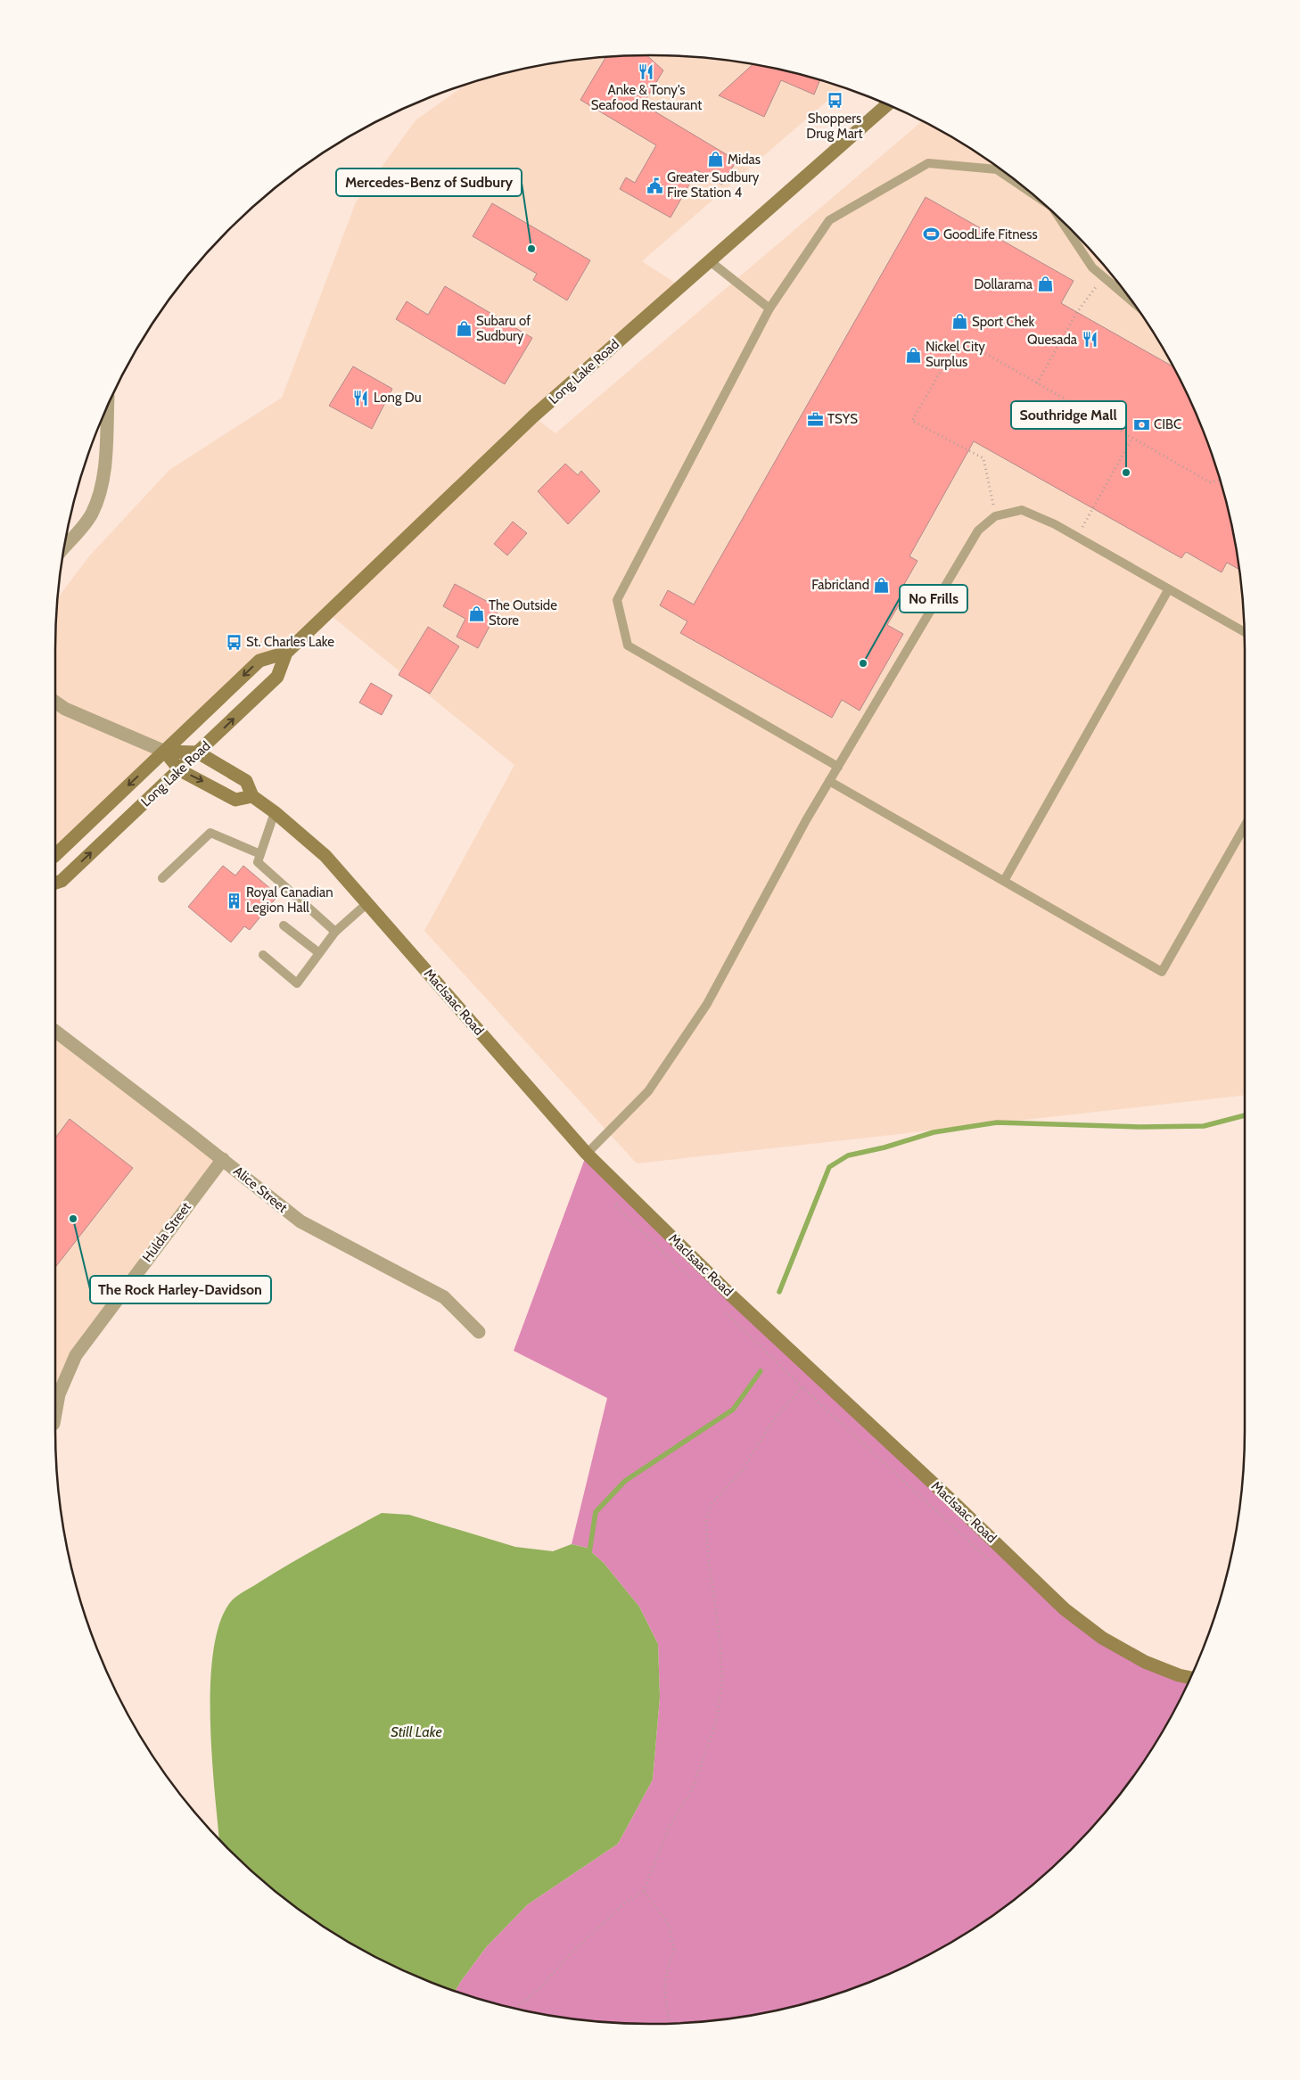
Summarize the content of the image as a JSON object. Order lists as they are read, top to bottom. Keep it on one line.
{"streets":{"street":["Long Lake Road","MacIsaac Road","Alice Street","Hulda Street"]},"crossings":[["Long Lake Road","MacIsaac Road"],["Alice Street","Hulda Street"]],"water":["Still Lake"],"places":{"restaurant":["Anke & Tony's Seafood Restaurant","Quesada","Long Du"],"bus stop":["Shoppers Drug Mart","St. Charles Lake"],"shop":["Midas","Dollarama","Sport Chek","Subaru of Sudbury","Nickel City Surplus","Fabricland","The Outside Store"],"public building":["Greater Sudbury Fire Station 4"],"sports":["GoodLife Fitness"],"other":["Mercedes-Benz of Sudbury","Southridge Mall","No Frills","The Rock Harley-Davidson"],"office":["TSYS"],"bank":["CIBC"],"building":["Royal Canadian Legion Hall"]}}
